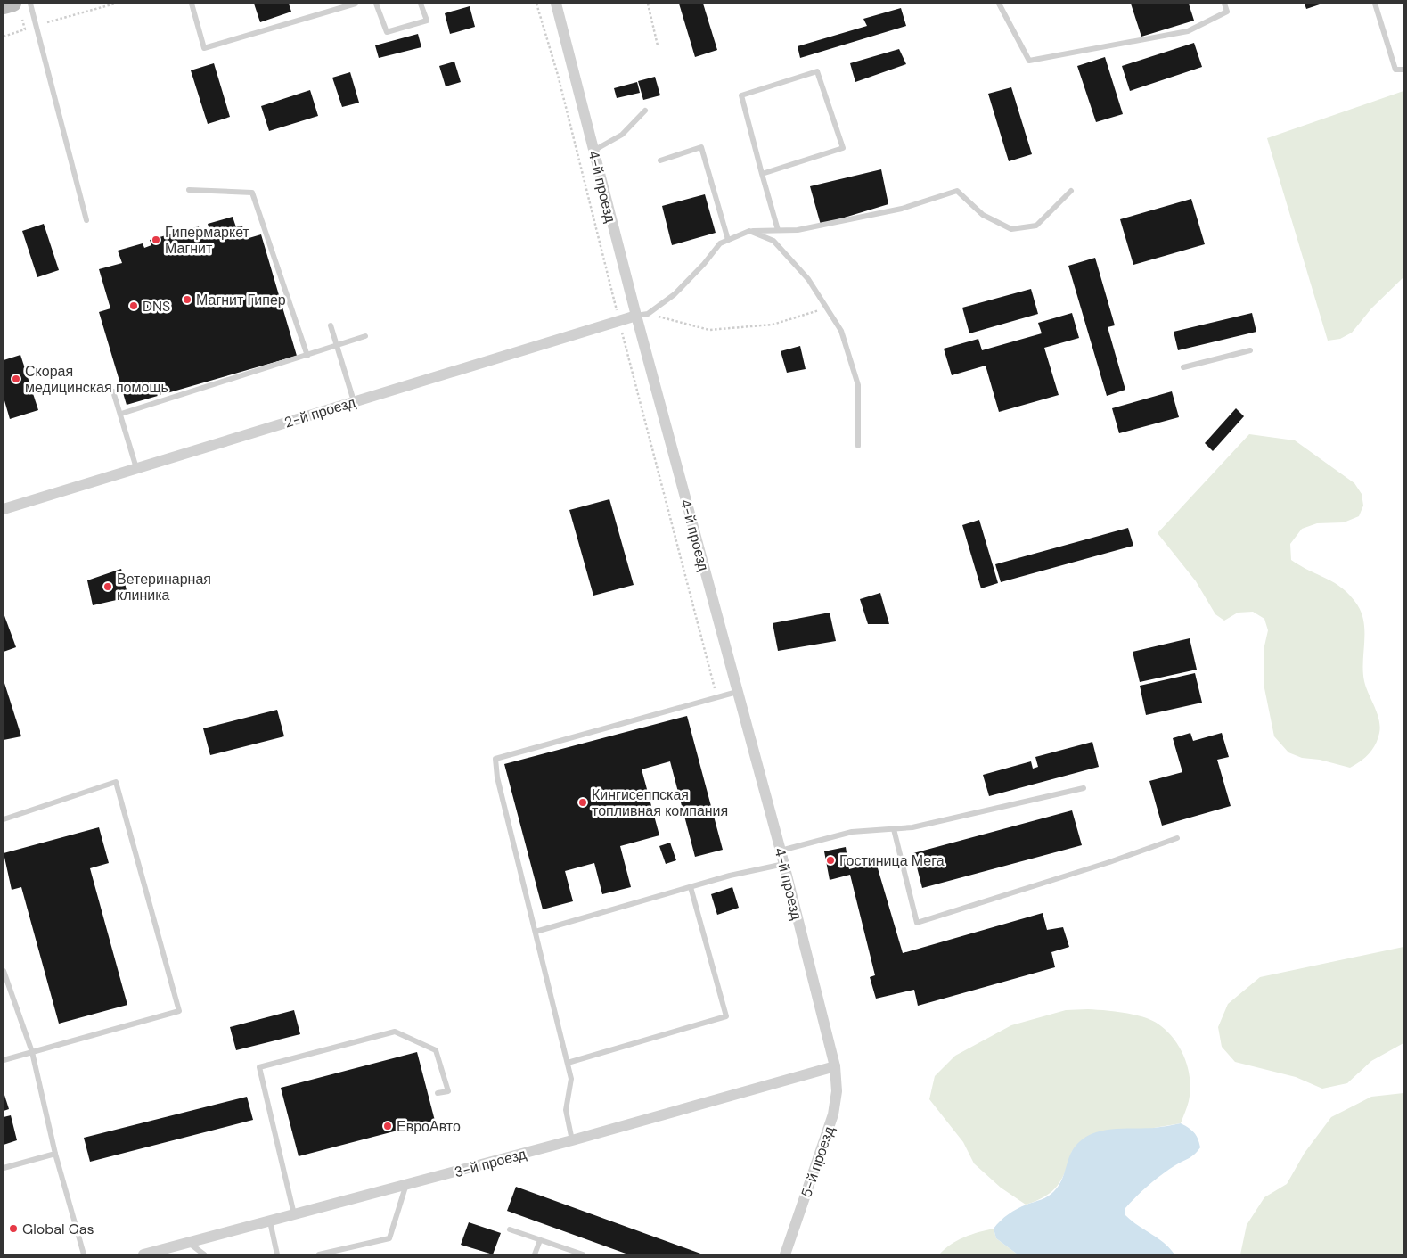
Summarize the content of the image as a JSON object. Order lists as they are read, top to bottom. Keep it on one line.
{"streets":{"street":["4-й проезд","2-й проезд","5-й проезд","3-й проезд"]},"crossings":[["4-й проезд","2-й проезд"],["4-й проезд","5-й проезд"],["4-й проезд","3-й проезд"],["5-й проезд","3-й проезд"]],"places":["Гипермаркет Магнит","Магнит Гипер","DNS","Скорая медицинская помощь","Ветеринарная клиника","Кингисеппская топливная компания","Гостиница Мега","ЕвроАвто","Global Gas"]}
